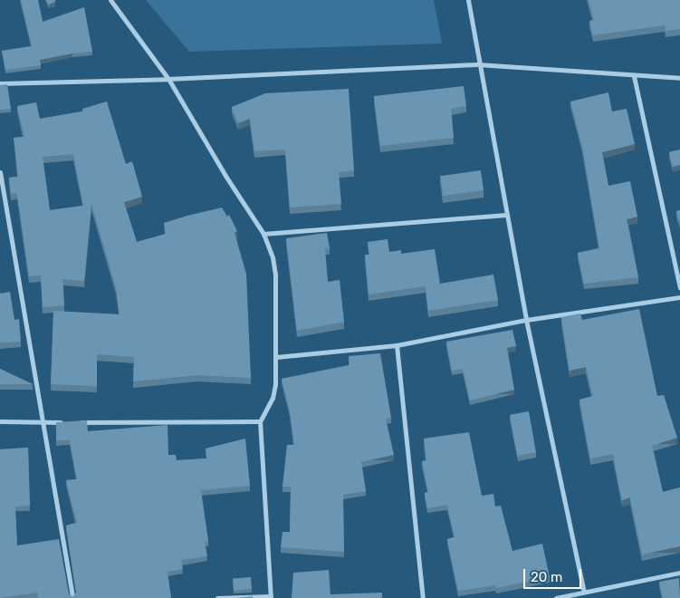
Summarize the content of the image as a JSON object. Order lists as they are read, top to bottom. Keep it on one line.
{"scale_bar":"20 m"}
